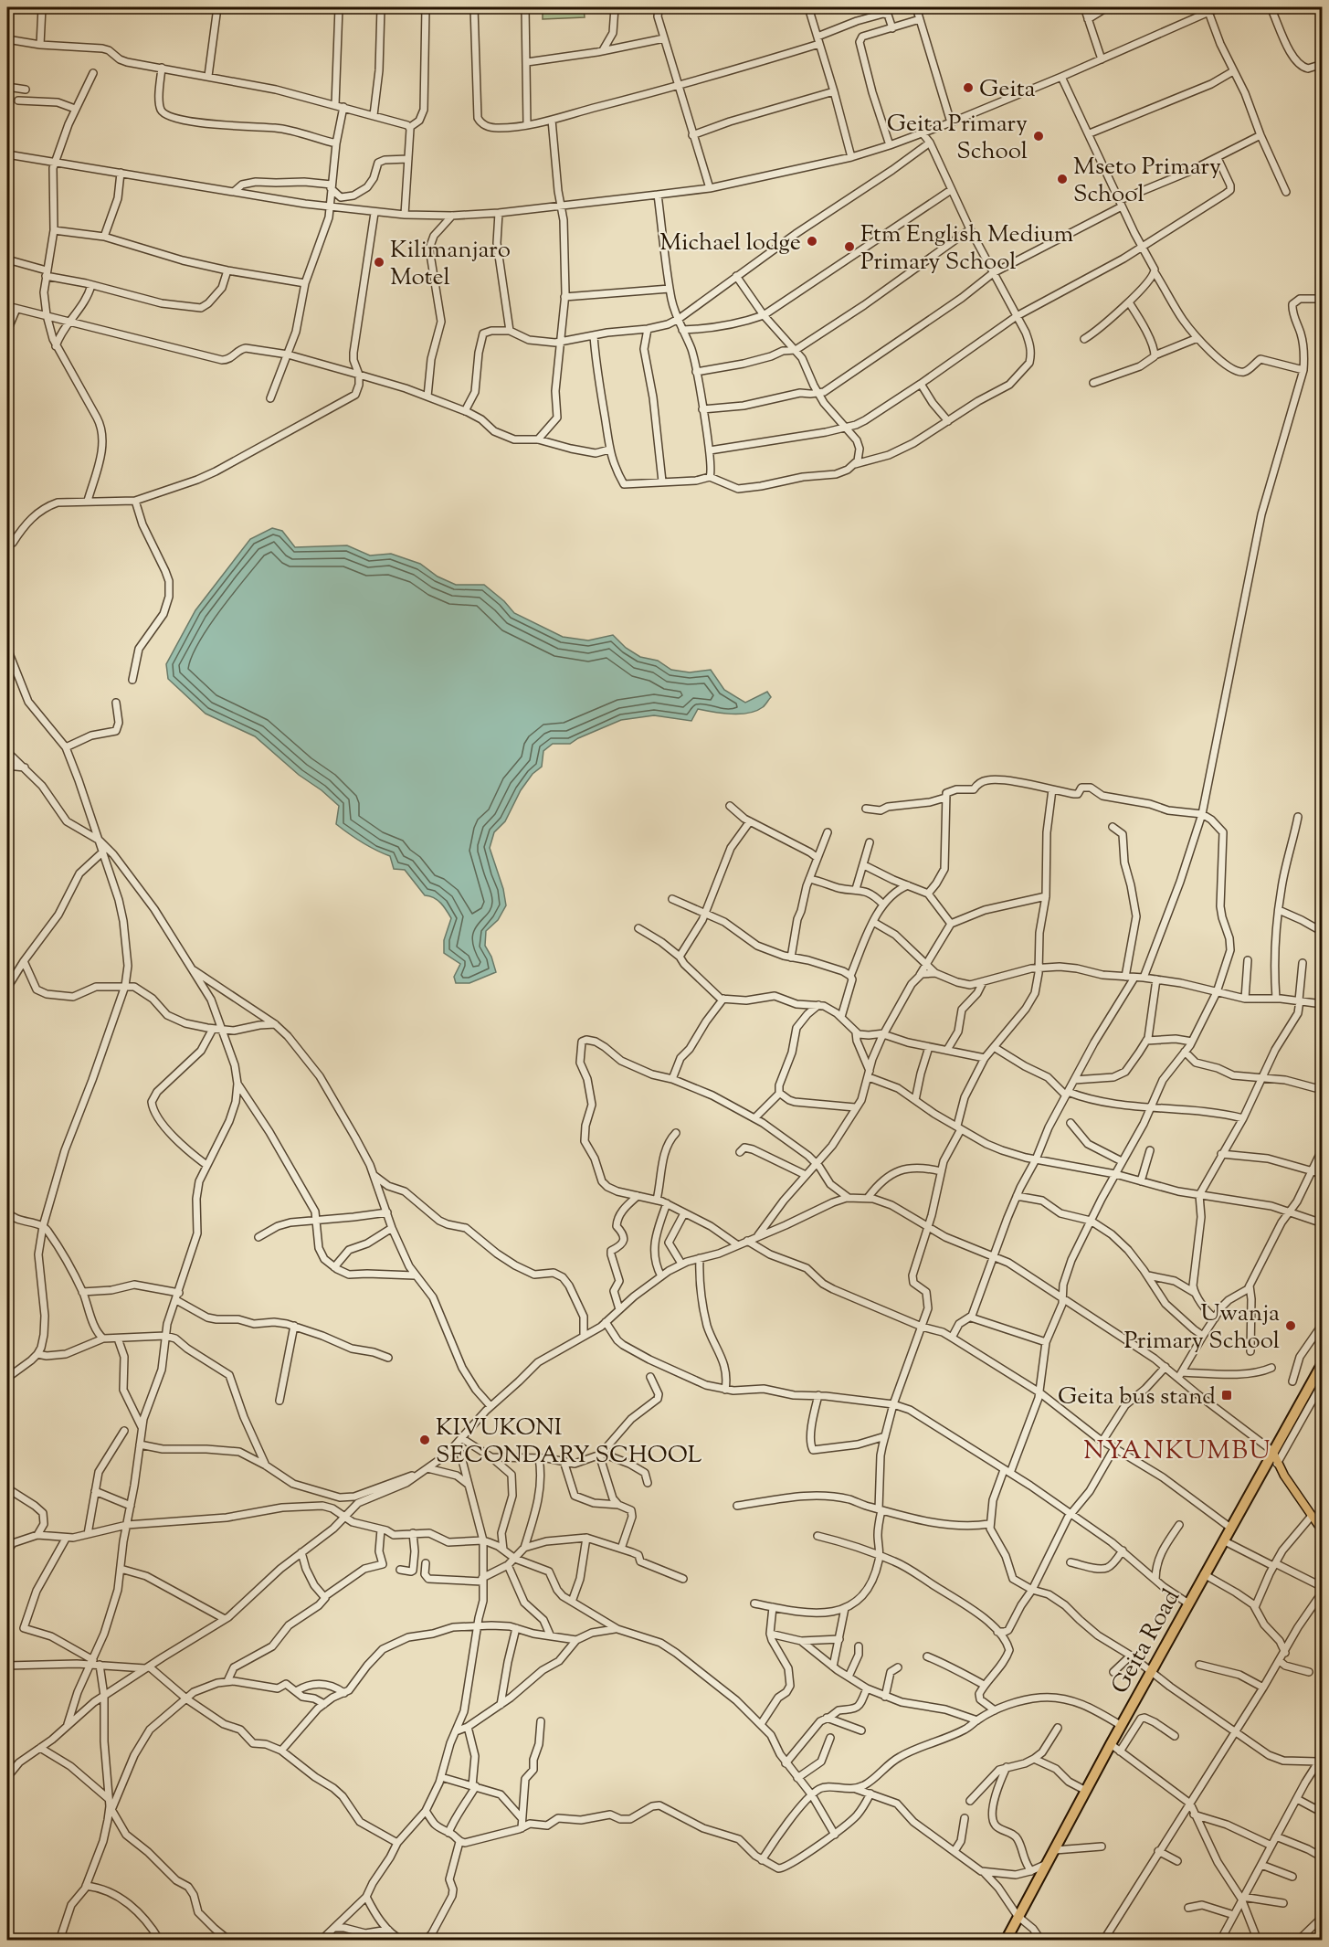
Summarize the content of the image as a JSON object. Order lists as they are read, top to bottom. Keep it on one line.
{"streets":{"highway":["Geita Road"]},"districts":["NYANKUMBU"],"places":{"other":["Geita","Geita Primary School","Mseto Primary School","Michael lodge","Ftm English Medium Primary School","Kilimanjaro Motel","Uwanja Primary School","KIVUKONI SECONDARY SCHOOL"],"transit":["Geita bus stand"]}}
